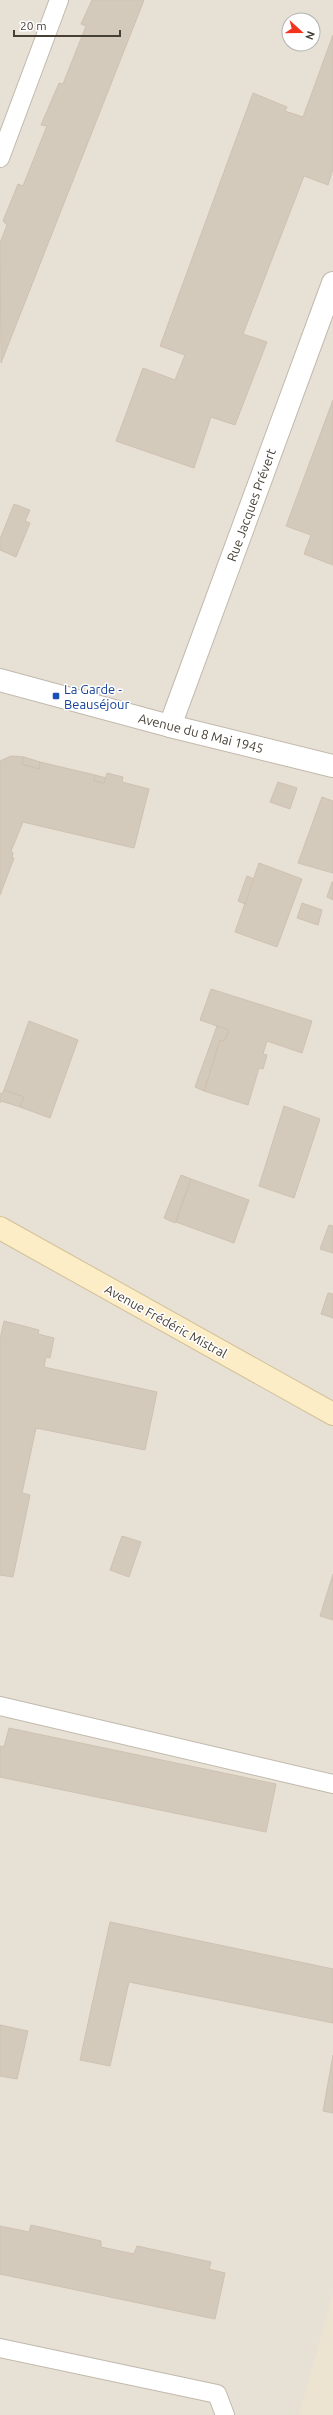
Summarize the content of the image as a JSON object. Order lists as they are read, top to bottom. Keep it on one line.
{"streets":{"street":["Rue Jacques Prévert","Avenue du 8 Mai 1945","Avenue Frédéric Mistral"]},"crossings":[["Rue Jacques Prévert","Avenue du 8 Mai 1945"]],"places":{"transit":["La Garde - Beauséjour"]},"scale_bar":"20 m","north":"right"}
